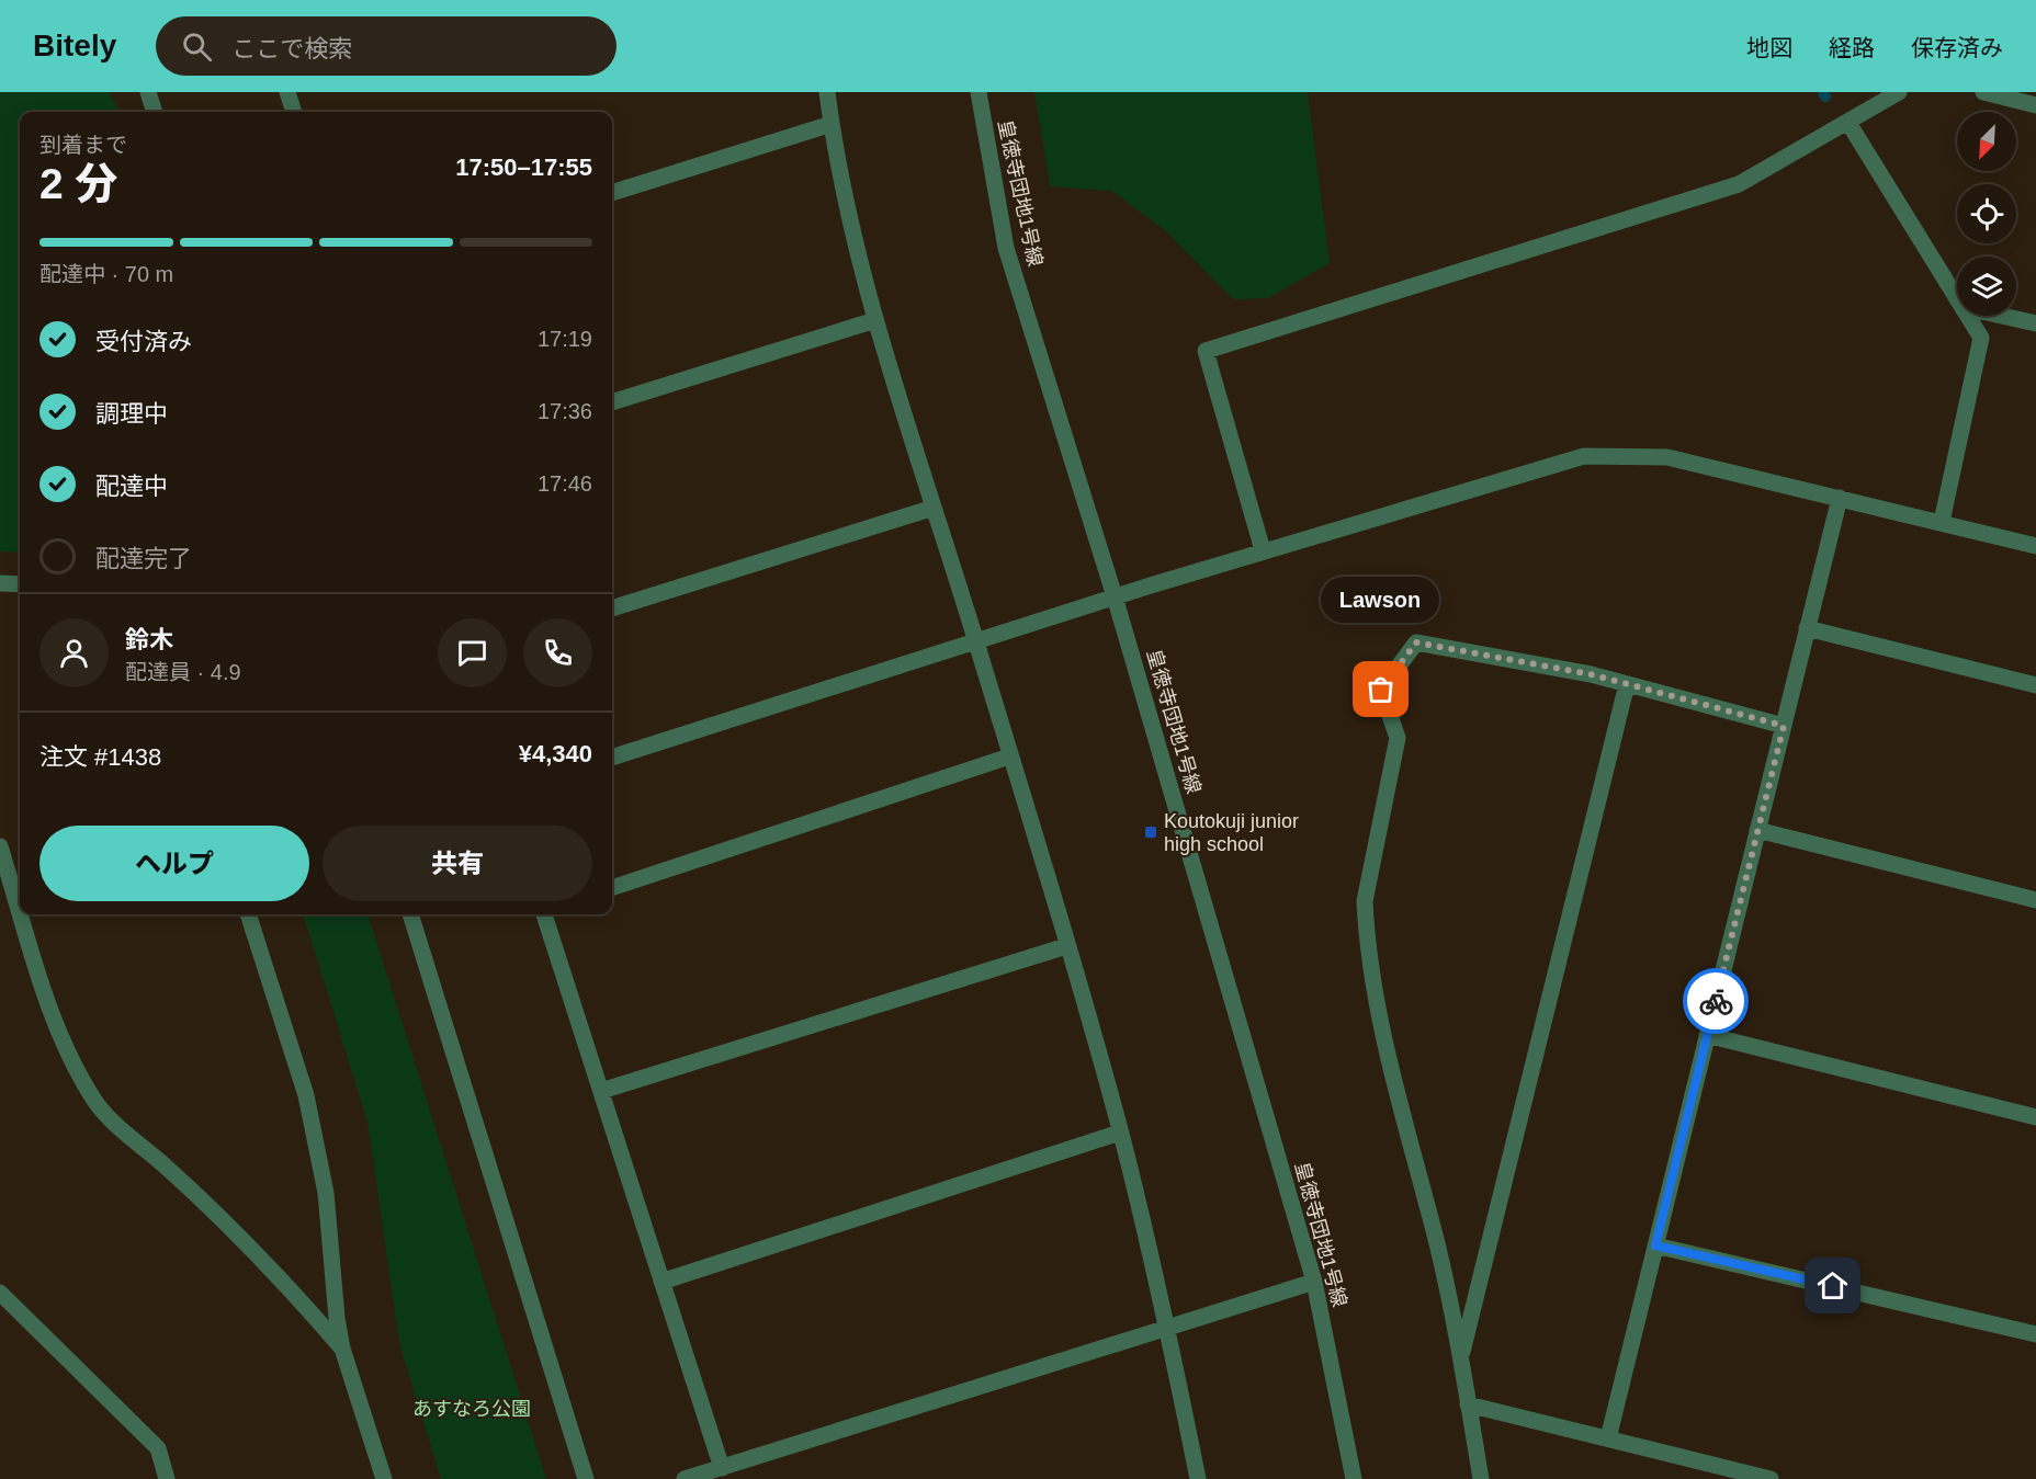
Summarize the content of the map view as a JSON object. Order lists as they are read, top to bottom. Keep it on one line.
{"streets":{"street":["皇徳寺団地1号線"]},"parks":["あすなろ公園"],"places":{"other":["Lawson"],"transit":["Koutokuji junior high school"]},"north":"bottom left","page":{"header":"Bitely","search":"ここで検索","nav":["地図","経路","保存済み"],"heading":["2 分","到着まで","17:50–17:55"],"panel":["鈴木","配達員 · 4.9","注文 #1438","¥4,340"],"bar":"配達中 · 70 m","list":[["受付済み","17:19"],["調理中","17:36"],["配達中","17:46"],"配達完了"],"bubble":"Lawson","buttons":["ヘルプ","共有"]}}
